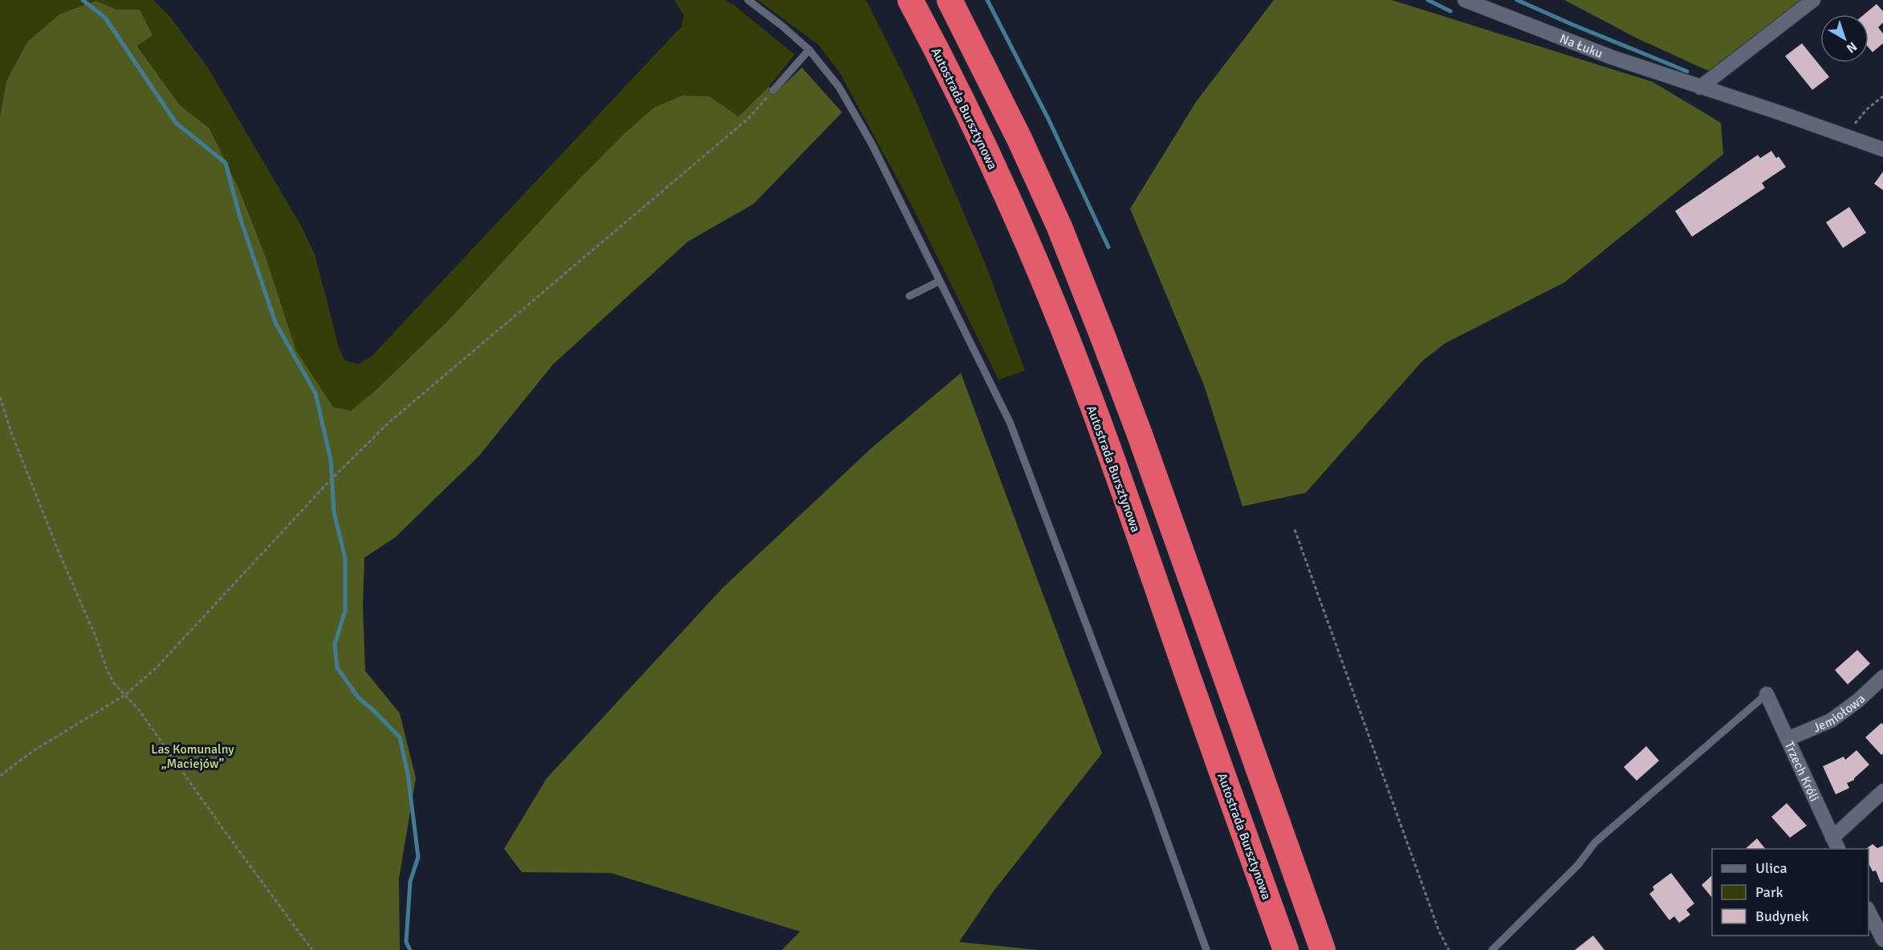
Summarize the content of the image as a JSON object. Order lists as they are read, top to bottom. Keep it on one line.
{"streets":{"highway":["Autostrada Bursztynowa"],"street":["Na Łuku","Jemiołowa","Trzech Króli"]},"crossings":[["Jemiołowa","Trzech Króli"]],"parks":["Las Komunalny „Maciejów”"],"legend":["Ulica","Park","Budynek"],"north":"bottom right"}
